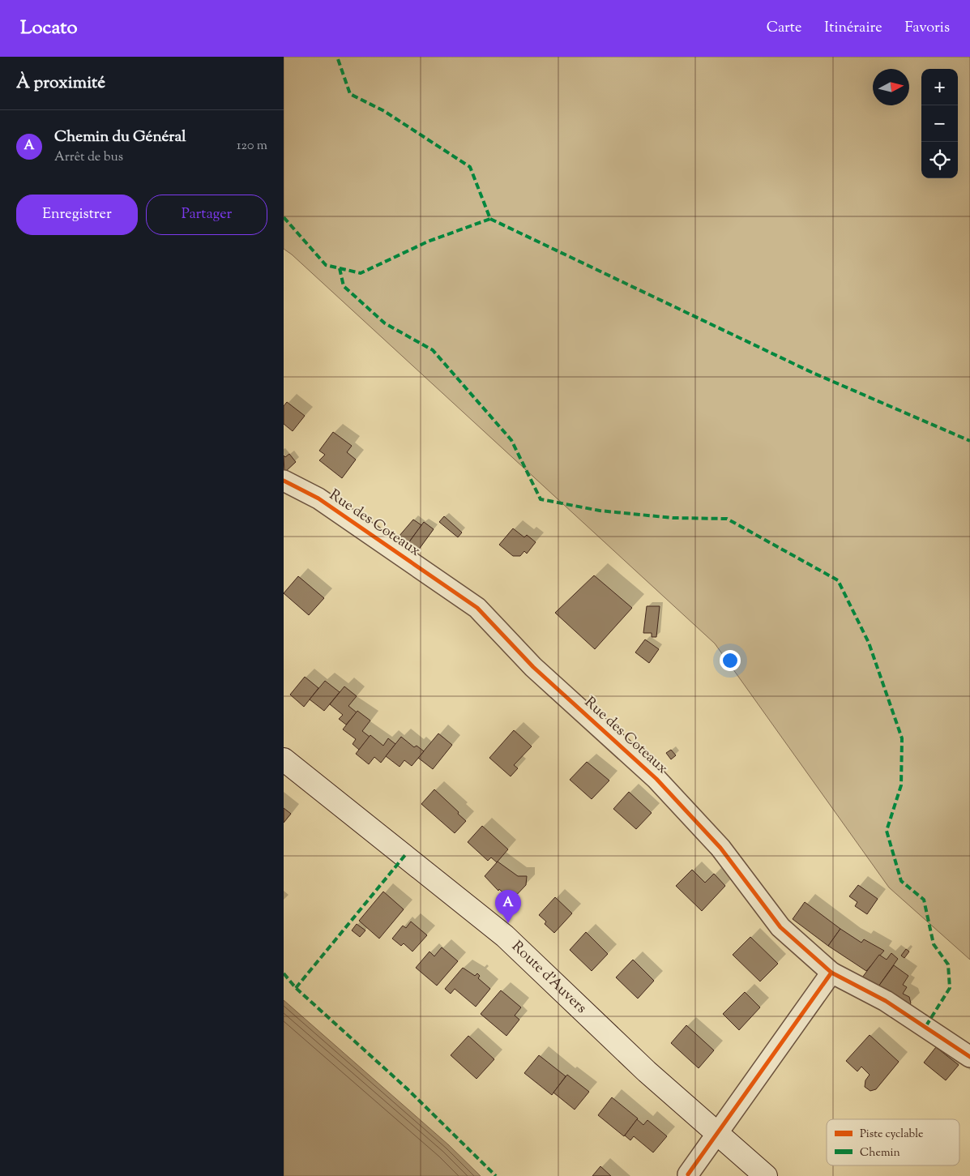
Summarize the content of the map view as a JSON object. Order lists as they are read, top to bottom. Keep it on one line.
{"streets":{"main road":["Route d'Auvers"],"street":["Rue des Coteaux"]},"legend":["Piste cyclable","Chemin"],"north":"right","page":{"header":"Locato","nav":["Carte","Itinéraire","Favoris"],"heading":"À proximité","map_buttons":["+","−"],"list":[{"mark":"A","name":"Chemin du Général","note":"Arrêt de bus","value":"120 m"}],"buttons":["Enregistrer","Partager"],"pins":"A"}}
